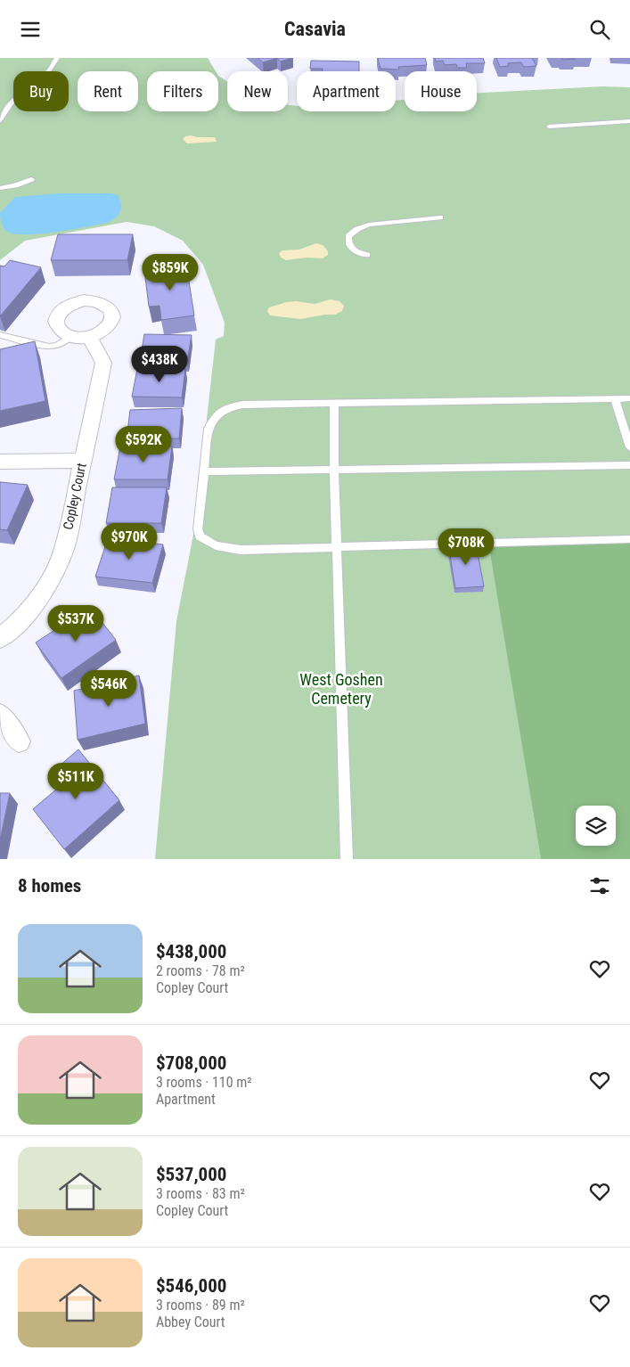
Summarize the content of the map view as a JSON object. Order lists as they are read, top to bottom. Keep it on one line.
{"streets":{"street":["Copley Court"]},"parks":["West Goshen Cemetery"],"page":{"header":"Casavia","chip":["Buy","Rent","Filters","New","Apartment","House"],"price":["$859K","$438K","$592K","$970K","$708K","$537K","$546K","$511K"],"heading":"8 homes","list":[{"name":"$438,000","note":"2 rooms · 78 m² · Copley Court"},{"name":"$708,000","note":"3 rooms · 110 m² · Apartment"},{"name":"$537,000","note":"3 rooms · 83 m² · Copley Court"},{"name":"$546,000","note":"3 rooms · 89 m² · Abbey Court"}]}}
